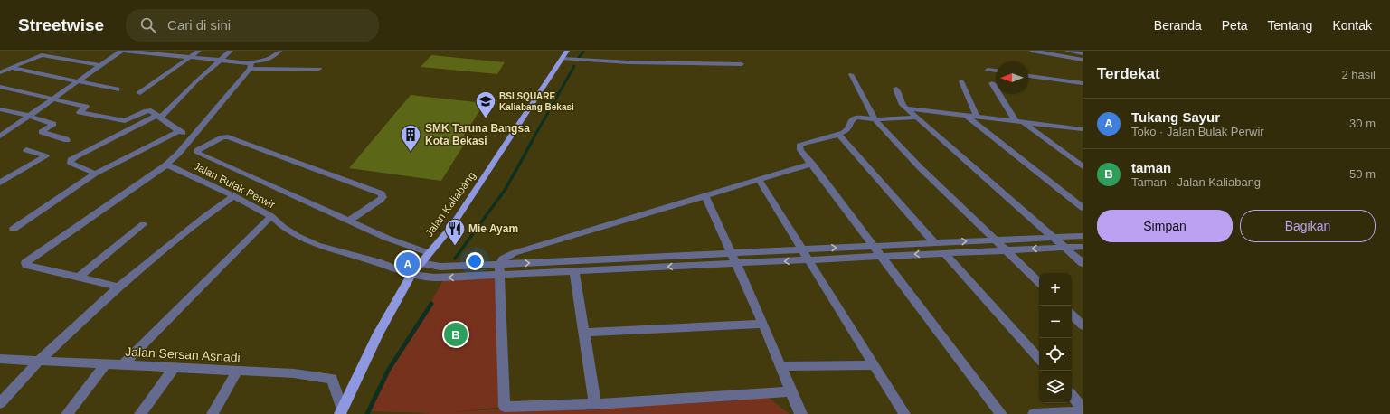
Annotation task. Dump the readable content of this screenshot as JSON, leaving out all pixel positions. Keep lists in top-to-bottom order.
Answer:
{
  "streets": {
    "main road": ["Jalan Kaliabang"],
    "street": ["Jalan Bulak Perwir", "Jalan Sersan Asnadi"]
  },
  "crossings": [
    ["Jalan Bulak Perwir", "Jalan Kaliabang"],
    ["Jalan Kaliabang", "Jalan Sersan Asnadi"]
  ],
  "places": {
    "school or university": ["BSI SQUARE Kaliabang Bekasi"],
    "building": ["SMK Taruna Bangsa Kota Bekasi"],
    "restaurant": ["Mie Ayam"]
  },
  "north": "left",
  "page": {
    "header": "Streetwise",
    "search": "Cari di sini",
    "nav": [
      "Beranda",
      "Peta",
      "Tentang",
      "Kontak"
    ],
    "heading": ["Terdekat", "2 hasil"],
    "list": [
      {
        "mark": "A",
        "name": "Tukang Sayur",
        "note": "Toko · Jalan Bulak Perwir",
        "value": "30 m"
      },
      {
        "mark": "B",
        "name": "taman",
        "note": "Taman · Jalan Kaliabang",
        "value": "50 m"
      }
    ],
    "buttons": ["Simpan", "Bagikan"],
    "pins": ["A", "B"],
    "map_buttons": ["+", "−"]
  }
}
